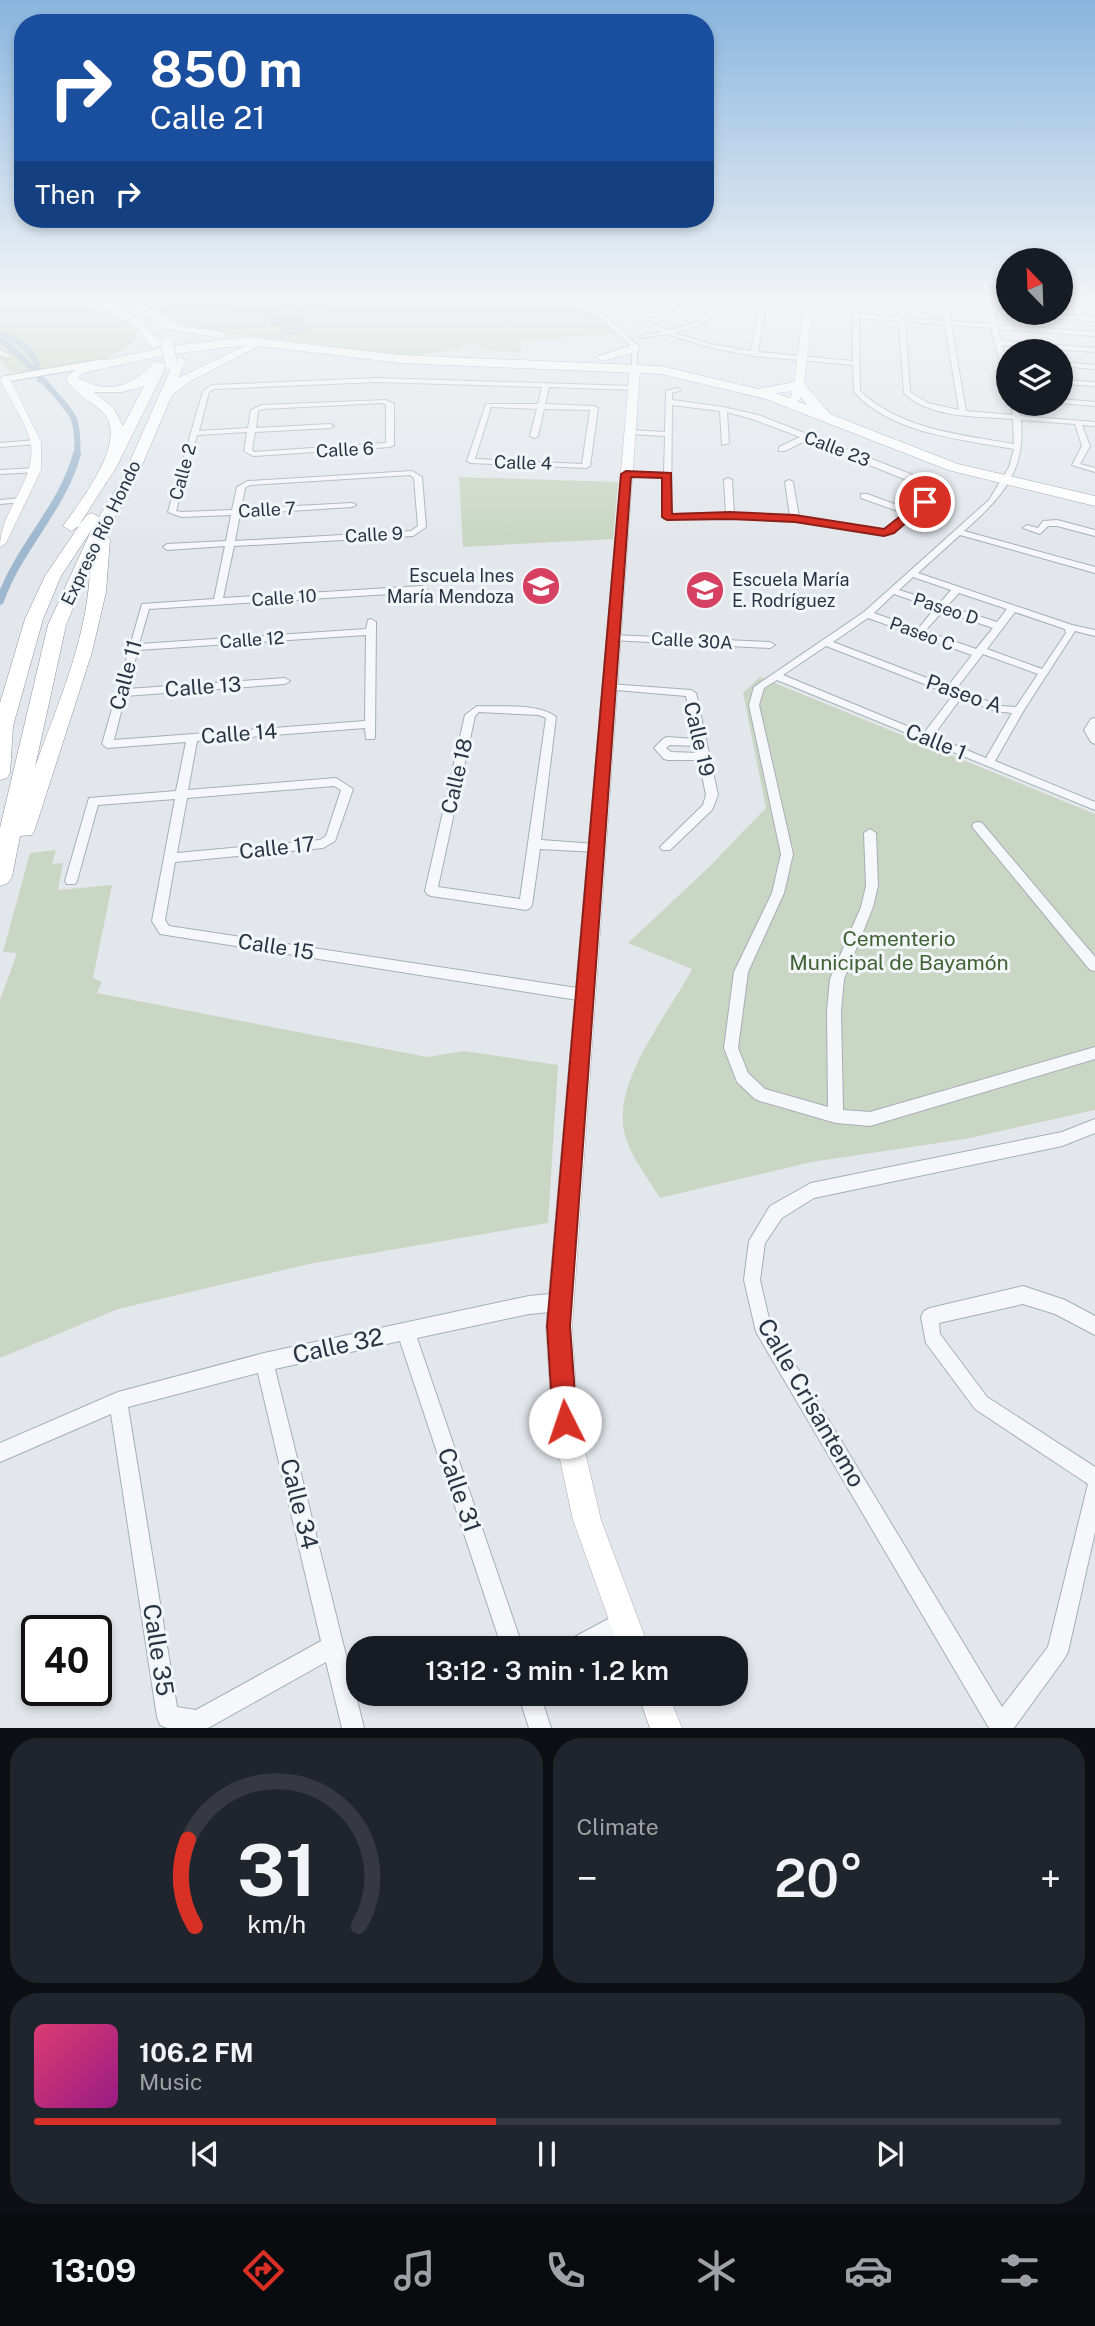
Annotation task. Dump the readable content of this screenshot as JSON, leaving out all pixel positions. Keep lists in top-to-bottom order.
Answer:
{
  "streets": {
    "highway": ["Expreso Río Hondo"],
    "street": [
      "Calle 23",
      "Calle 6",
      "Calle 4",
      "Calle 2",
      "Calle 7",
      "Calle 9",
      "Calle 10",
      "Paseo D",
      "Paseo C",
      "Calle 12",
      "Calle 30A",
      "Calle 11",
      "Calle 13",
      "Paseo A",
      "Calle 14",
      "Calle 19",
      "Calle 1",
      "Calle 18",
      "Calle 17",
      "Calle 15",
      "Calle 32",
      "Calle Crisantemo",
      "Calle 31",
      "Calle 34",
      "Calle 35"
    ]
  },
  "crossings": [
    ["Calle 2", "Calle 7"],
    ["Calle 10", "Calle 11"],
    ["Calle 12", "Calle 11"],
    ["Calle 12", "Calle 14"],
    ["Calle 11", "Calle 13"],
    ["Calle 11", "Calle 14"],
    ["Calle 14", "Calle 15"],
    ["Calle 17", "Calle 15"],
    ["Calle 32", "Calle 31"],
    ["Calle 32", "Calle 34"],
    ["Calle 32", "Calle 35"],
    ["Calle 34", "Calle 35"]
  ],
  "parks": ["Cementerio Municipal de Bayamón"],
  "places": {
    "school or university": ["Escuela Ines María Mendoza", "Escuela María E. Rodríguez"]
  },
  "north": "top left",
  "page": {
    "turn": ["850 m", "Calle 21"],
    "then": "Then",
    "limit": "40",
    "trip": "13:12 · 3 min · 1.2 km",
    "tile": "Climate",
    "heat": ["−", "20°", "+"],
    "song": ["106.2 FM", "Music"],
    "tabs": "13:09",
    "gauge": ["31", "km/h"]
  }
}
